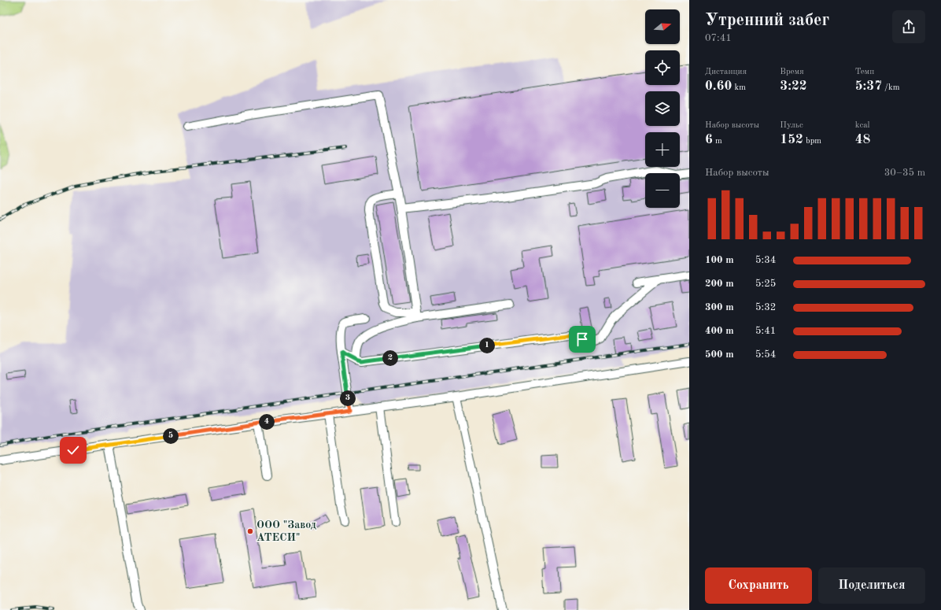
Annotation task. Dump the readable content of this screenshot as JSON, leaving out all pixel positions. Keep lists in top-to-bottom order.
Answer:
{
  "places": ["ООО \"Завод АТЕСИ\""],
  "north": "right",
  "page": {
    "heading": ["Утренний забег", "07:41"],
    "map_buttons": ["+", "−"],
    "stats": [
      ["Дистанция", "0.60 km"],
      ["Время", "3:22"],
      ["Темп", "5:37 /km"],
      ["Набор высоты", "6 m"],
      ["Пульс", "152 bpm"],
      ["kcal", "48"]
    ],
    "chart": ["Набор высоты", "30–35 m"],
    "list": [
      {
        "name": "100 m",
        "note": "5:34"
      },
      {
        "name": "200 m",
        "note": "5:25"
      },
      {
        "name": "300 m",
        "note": "5:32"
      },
      {
        "name": "400 m",
        "note": "5:41"
      },
      {
        "name": "500 m",
        "note": "5:54"
      }
    ],
    "pins": [
      "1",
      "2",
      "3",
      "4",
      "5"
    ],
    "buttons": ["Сохранить", "Поделиться"]
  }
}
